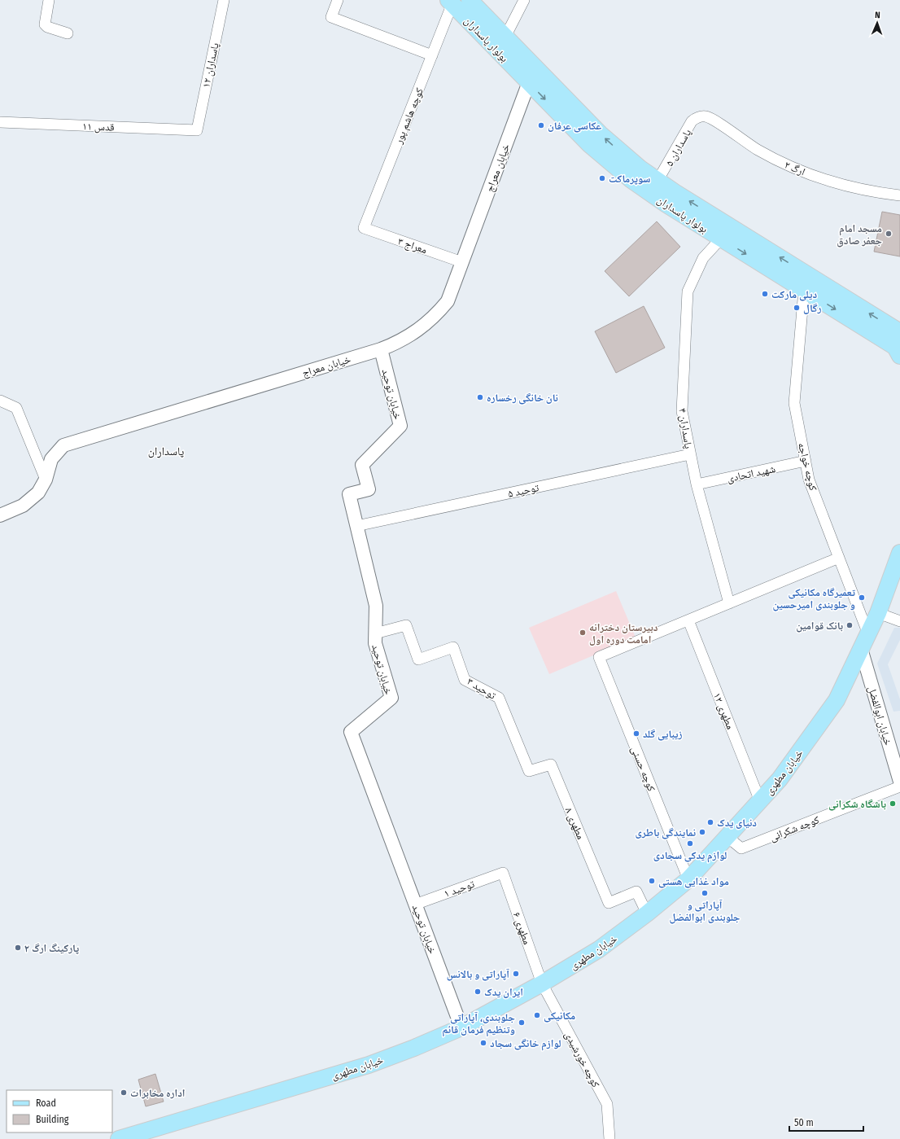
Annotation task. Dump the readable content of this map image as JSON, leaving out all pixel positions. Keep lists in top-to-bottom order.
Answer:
{
  "streets": {
    "main road": ["بولوار پاسداران", "خیابان مطهری"],
    "street": [
      "پاسداران ۱۲",
      "کوچه هاشم پور",
      "قدس ۱۱",
      "پاسداران ۵",
      "خیابان معراج",
      "ارگ ۲",
      "معراج ۳",
      "خیابان توحید",
      "پاسداران ۴",
      "کوچه خواجه",
      "شهید اتحادی",
      "توحید ۵",
      "توحید ۳",
      "مطهری ۱۲",
      "خیابان ابوالفضل",
      "کوچه حسنی",
      "مطهری ۸",
      "کوچه شکرانی",
      "توحید ۱",
      "مطهری ۶",
      "کوچه خورشیدی"
    ]
  },
  "crossings": [
    ["بولوار پاسداران", "کوچه هاشم پور"],
    ["بولوار پاسداران", "پاسداران ۵"],
    ["بولوار پاسداران", "خیابان معراج"],
    ["بولوار پاسداران", "پاسداران ۴"],
    ["بولوار پاسداران", "کوچه خواجه"],
    ["پاسداران ۱۲", "قدس ۱۱"],
    ["کوچه هاشم پور", "معراج ۳"],
    ["پاسداران ۵", "ارگ ۲"],
    ["خیابان معراج", "معراج ۳"],
    ["خیابان معراج", "خیابان توحید"],
    ["خیابان توحید", "توحید ۵"],
    ["خیابان توحید", "توحید ۳"],
    ["خیابان توحید", "خیابان مطهری"],
    ["خیابان توحید", "توحید ۱"],
    ["پاسداران ۴", "شهید اتحادی"],
    ["پاسداران ۴", "توحید ۵"],
    ["کوچه خواجه", "شهید اتحادی"],
    ["کوچه خواجه", "خیابان مطهری"],
    ["توحید ۳", "مطهری ۸"],
    ["مطهری ۱۲", "کوچه حسنی"],
    ["مطهری ۱۲", "خیابان مطهری"],
    ["خیابان ابوالفضل", "خیابان مطهری"],
    ["خیابان ابوالفضل", "کوچه شکرانی"],
    ["کوچه حسنی", "خیابان مطهری"],
    ["خیابان مطهری", "مطهری ۸"],
    ["خیابان مطهری", "کوچه شکرانی"],
    ["خیابان مطهری", "مطهری ۶"],
    ["خیابان مطهری", "کوچه خورشیدی"],
    ["توحید ۱", "مطهری ۶"],
    ["مطهری ۶", "کوچه خورشیدی"]
  ],
  "districts": ["پاسداران"],
  "places": [
    "عکاسی عرفان",
    "سوپرماکت",
    "مسجد امام جعفر صادق",
    "دیلی مارکت",
    "رگال",
    "نان خانگی رخساره",
    "تعمیرگاه مکانیکی و جلوبندی امیرحسین",
    "بانک قوامین",
    "دبیرستان دخترانه امامت دوره اول",
    "زیبایی گلد",
    "باشگاه شکرانی",
    "دنیای یدک",
    "نمایندگی باطری",
    "لوازم یدکی سجادی",
    "مواد غذایی هستی",
    "آپاراتی و جلوبندی ابوالفضل",
    "پارکینگ ارگ ۲",
    "آپاراتی و بالانس",
    "ایران یدک",
    "مکانیکی",
    "جلوبندی، آپاراتی وتنظیم فرمان قائم",
    "لوازم خانگی سجاد",
    "اداره مخابرات"
  ],
  "legend": ["Road", "Building"],
  "scale_bar": "50 m",
  "north": "top"
}
